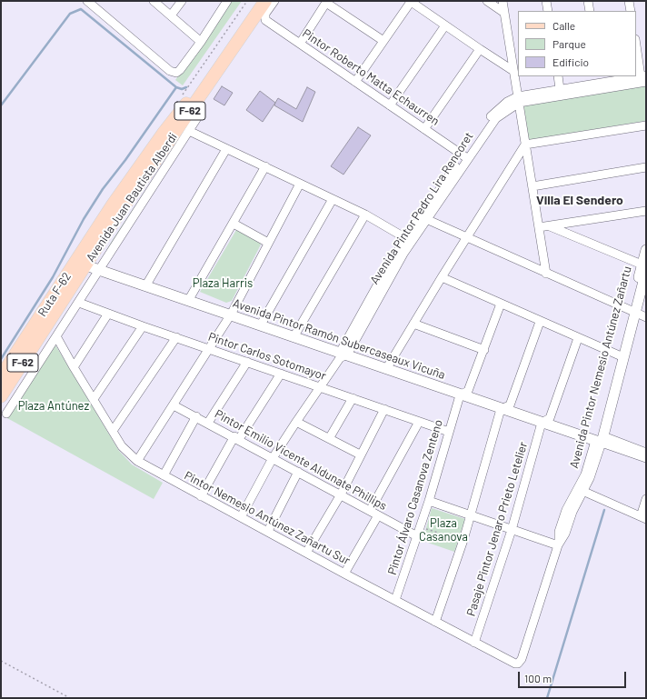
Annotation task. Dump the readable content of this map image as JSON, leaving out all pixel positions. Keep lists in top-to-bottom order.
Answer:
{
  "streets": {
    "main road": ["F-62", "Avenida Juan Bautista Alberdi", "Ruta F-62"],
    "street": [
      "Pintor Roberto Matta Echaurren",
      "Avenida Pintor Pedro Lira Rencoret",
      "Avenida Pintor Ramón Subercaseaux Vicuña",
      "Pintor Carlos Sotomayor",
      "Avenida Pintor Nemesio Antúnez Zañartu",
      "Pintor Emilio Vicente Aldunate Phillips",
      "Pintor Álvaro Casanova Zenteno",
      "Pintor Nemesio Antúnez Zañartu Sur",
      "Pasaje Pintor Jenaro Prieto Letelier"
    ]
  },
  "crossings": [
    ["Pintor Roberto Matta Echaurren", "Avenida Pintor Pedro Lira Rencoret"],
    ["Avenida Juan Bautista Alberdi", "Ruta F-62"],
    ["Avenida Juan Bautista Alberdi", "Avenida Pintor Ramón Subercaseaux Vicuña"],
    ["Avenida Juan Bautista Alberdi", "Pintor Carlos Sotomayor"],
    ["Avenida Juan Bautista Alberdi", "Pintor Nemesio Antúnez Zañartu Sur"],
    ["Avenida Pintor Pedro Lira Rencoret", "Avenida Pintor Ramón Subercaseaux Vicuña"],
    ["Avenida Pintor Pedro Lira Rencoret", "Pintor Carlos Sotomayor"],
    ["Avenida Pintor Pedro Lira Rencoret", "Pintor Emilio Vicente Aldunate Phillips"],
    ["Avenida Pintor Pedro Lira Rencoret", "Pintor Nemesio Antúnez Zañartu Sur"],
    ["Ruta F-62", "Avenida Pintor Ramón Subercaseaux Vicuña"],
    ["Avenida Pintor Ramón Subercaseaux Vicuña", "Avenida Pintor Nemesio Antúnez Zañartu"],
    ["Avenida Pintor Ramón Subercaseaux Vicuña", "Pintor Álvaro Casanova Zenteno"],
    ["Avenida Pintor Ramón Subercaseaux Vicuña", "Pasaje Pintor Jenaro Prieto Letelier"],
    ["Pintor Carlos Sotomayor", "Pintor Álvaro Casanova Zenteno"],
    ["Avenida Pintor Nemesio Antúnez Zañartu", "Pintor Nemesio Antúnez Zañartu Sur"],
    ["Pintor Emilio Vicente Aldunate Phillips", "Pintor Álvaro Casanova Zenteno"],
    ["Pintor Álvaro Casanova Zenteno", "Pintor Nemesio Antúnez Zañartu Sur"],
    ["Pintor Nemesio Antúnez Zañartu Sur", "Pasaje Pintor Jenaro Prieto Letelier"]
  ],
  "districts": ["Villa El Sendero"],
  "parks": ["Plaza Harris", "Plaza Antúnez", "Plaza Casanova"],
  "legend": ["Calle", "Parque", "Edificio"],
  "scale_bar": "100 m"
}
